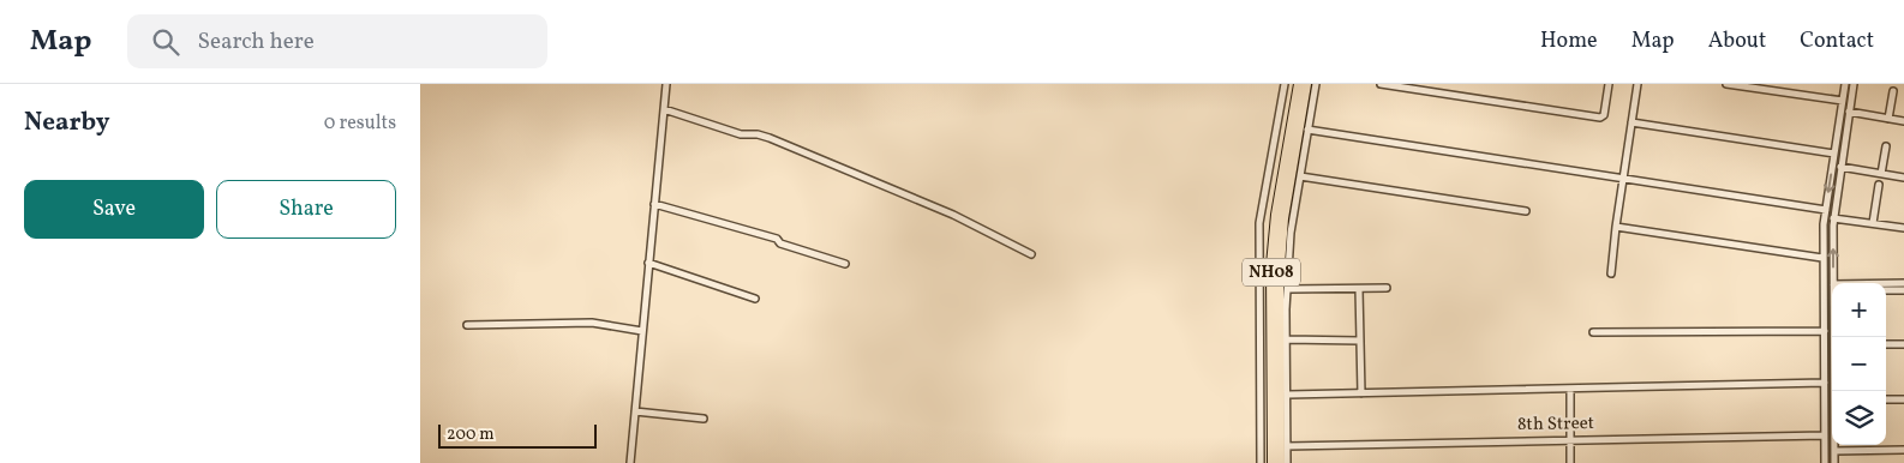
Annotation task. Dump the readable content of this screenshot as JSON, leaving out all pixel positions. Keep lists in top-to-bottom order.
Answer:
{
  "streets": {
    "highway": ["NH08"],
    "street": ["8th Street"]
  },
  "scale_bar": "200 m",
  "page": {
    "header": "Map",
    "search": "Search here",
    "nav": [
      "Home",
      "Map",
      "About",
      "Contact"
    ],
    "heading": ["Nearby", "0 results"],
    "buttons": ["Save", "Share"],
    "map_buttons": ["+", "−"],
    "scale": "200 m"
  }
}
